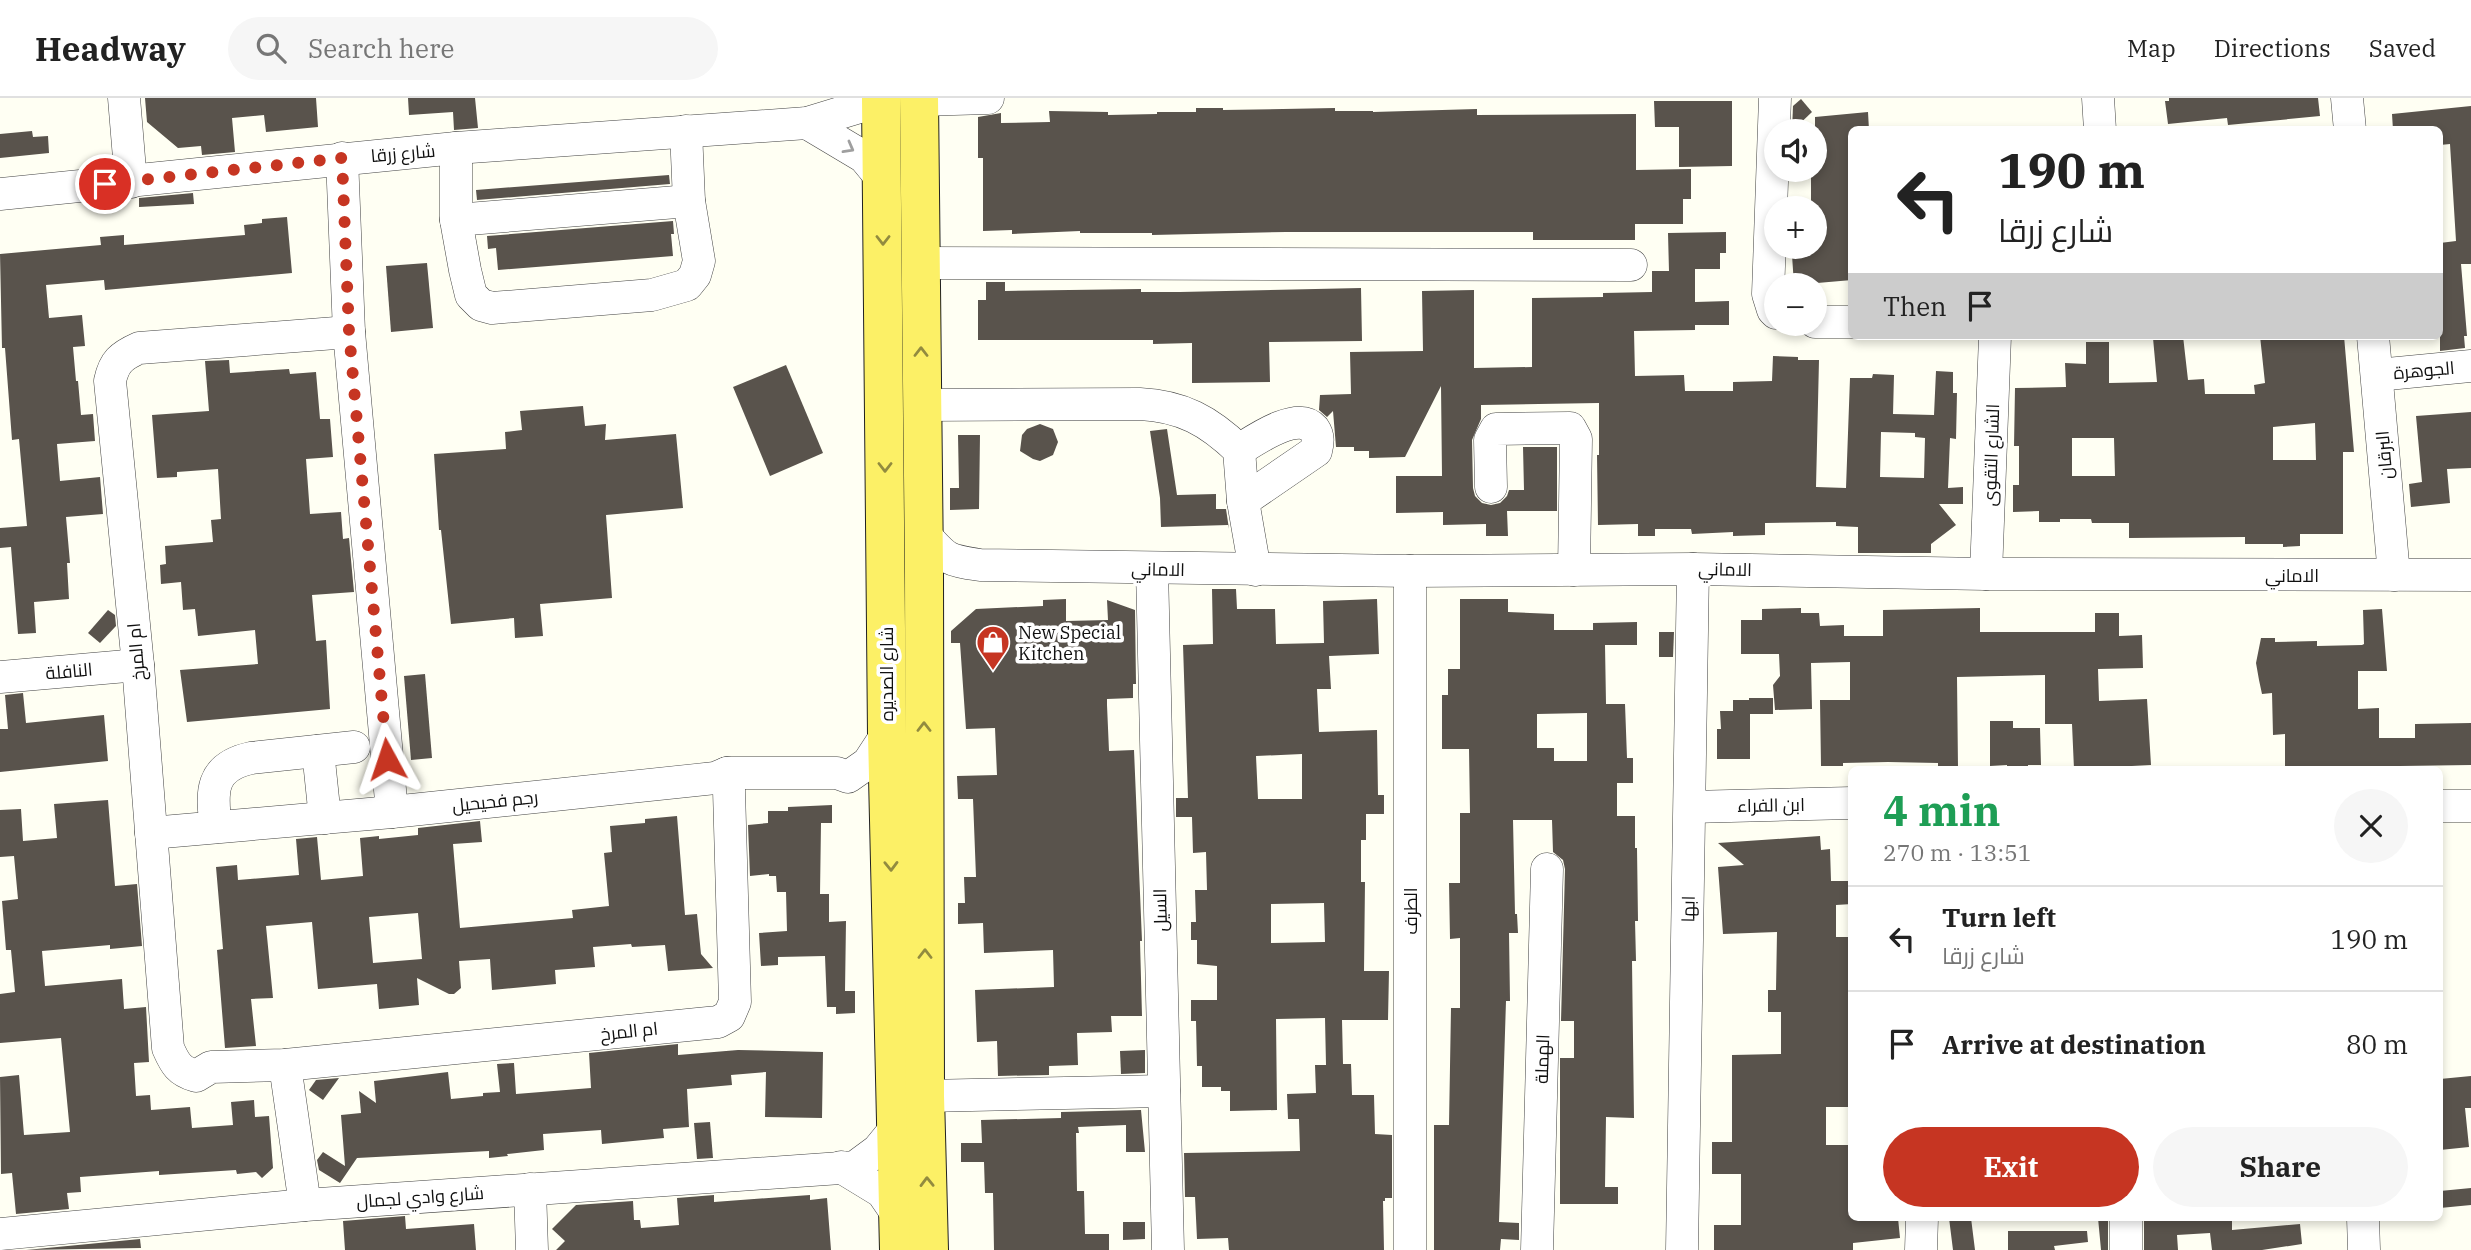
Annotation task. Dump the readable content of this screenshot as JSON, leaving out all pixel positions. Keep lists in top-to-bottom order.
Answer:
{
  "streets": {
    "main road": ["شارع الصديره"],
    "street": [
      "شارع زرقا",
      "الجوهرة",
      "الشارع التقوى",
      "البرقان",
      "الاماني",
      "ام المرخ",
      "النافلة",
      "رجم فحيحيل",
      "ابن الفراء",
      "ابها",
      "السيل",
      "الطرف",
      "الهملة",
      "شارع وادي لجمال"
    ]
  },
  "crossings": [
    ["الجوهرة", "البرقان"],
    ["الشارع التقوى", "الاماني"],
    ["البرقان", "الاماني"],
    ["الاماني", "ابها"],
    ["الاماني", "السيل"],
    ["الاماني", "الطرف"],
    ["ام المرخ", "النافلة"],
    ["ام المرخ", "رجم فحيحيل"],
    ["شارع الصديره", "رجم فحيحيل"],
    ["شارع الصديره", "شارع وادي لجمال"],
    ["ابن الفراء", "ابها"]
  ],
  "places": {
    "shop": ["New Special Kitchen"]
  },
  "page": {
    "header": "Headway",
    "search": "Search here",
    "nav": ["Map", "Directions", "Saved"],
    "map_buttons": ["+", "−"],
    "turn": ["190 m", "شارع زرقا"],
    "then": "Then",
    "heading": ["4 min", "270 m · 13:51"],
    "list": [
      {
        "name": "Turn left",
        "note": "شارع زرقا",
        "value": "190 m"
      },
      {
        "name": "Arrive at destination",
        "value": "80 m"
      }
    ],
    "buttons": ["Exit", "Share"]
  }
}
